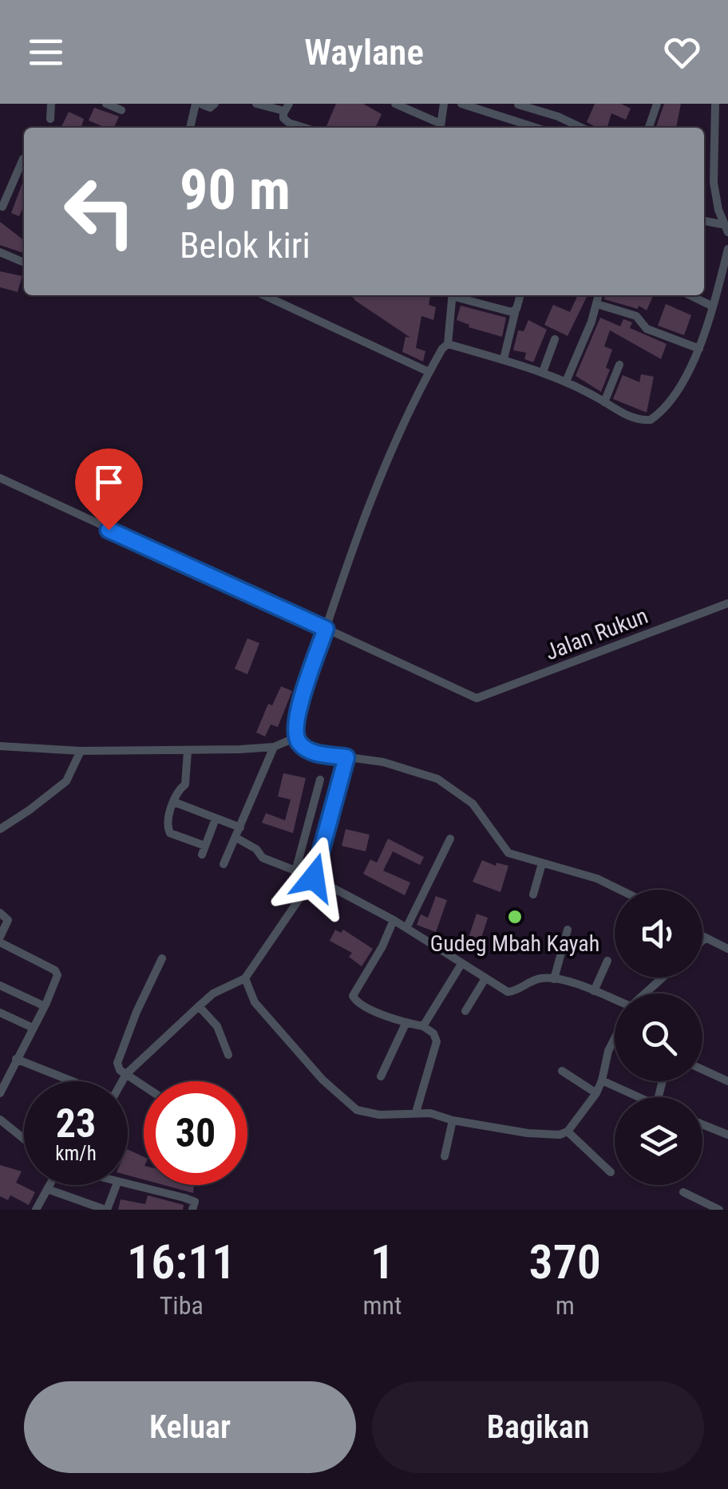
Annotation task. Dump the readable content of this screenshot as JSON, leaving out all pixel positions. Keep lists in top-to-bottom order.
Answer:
{
  "streets": {
    "street": ["Jalan Rukun"]
  },
  "places": ["Gudeg Mbah Kayah"],
  "page": {
    "header": "Waylane",
    "turn": ["90 m", "Belok kiri"],
    "speed": "23 km/h",
    "limit": "30",
    "eta": [
      "16:11",
      "Tiba",
      "1",
      "mnt",
      "370",
      "m"
    ],
    "buttons": ["Keluar", "Bagikan"]
  }
}
